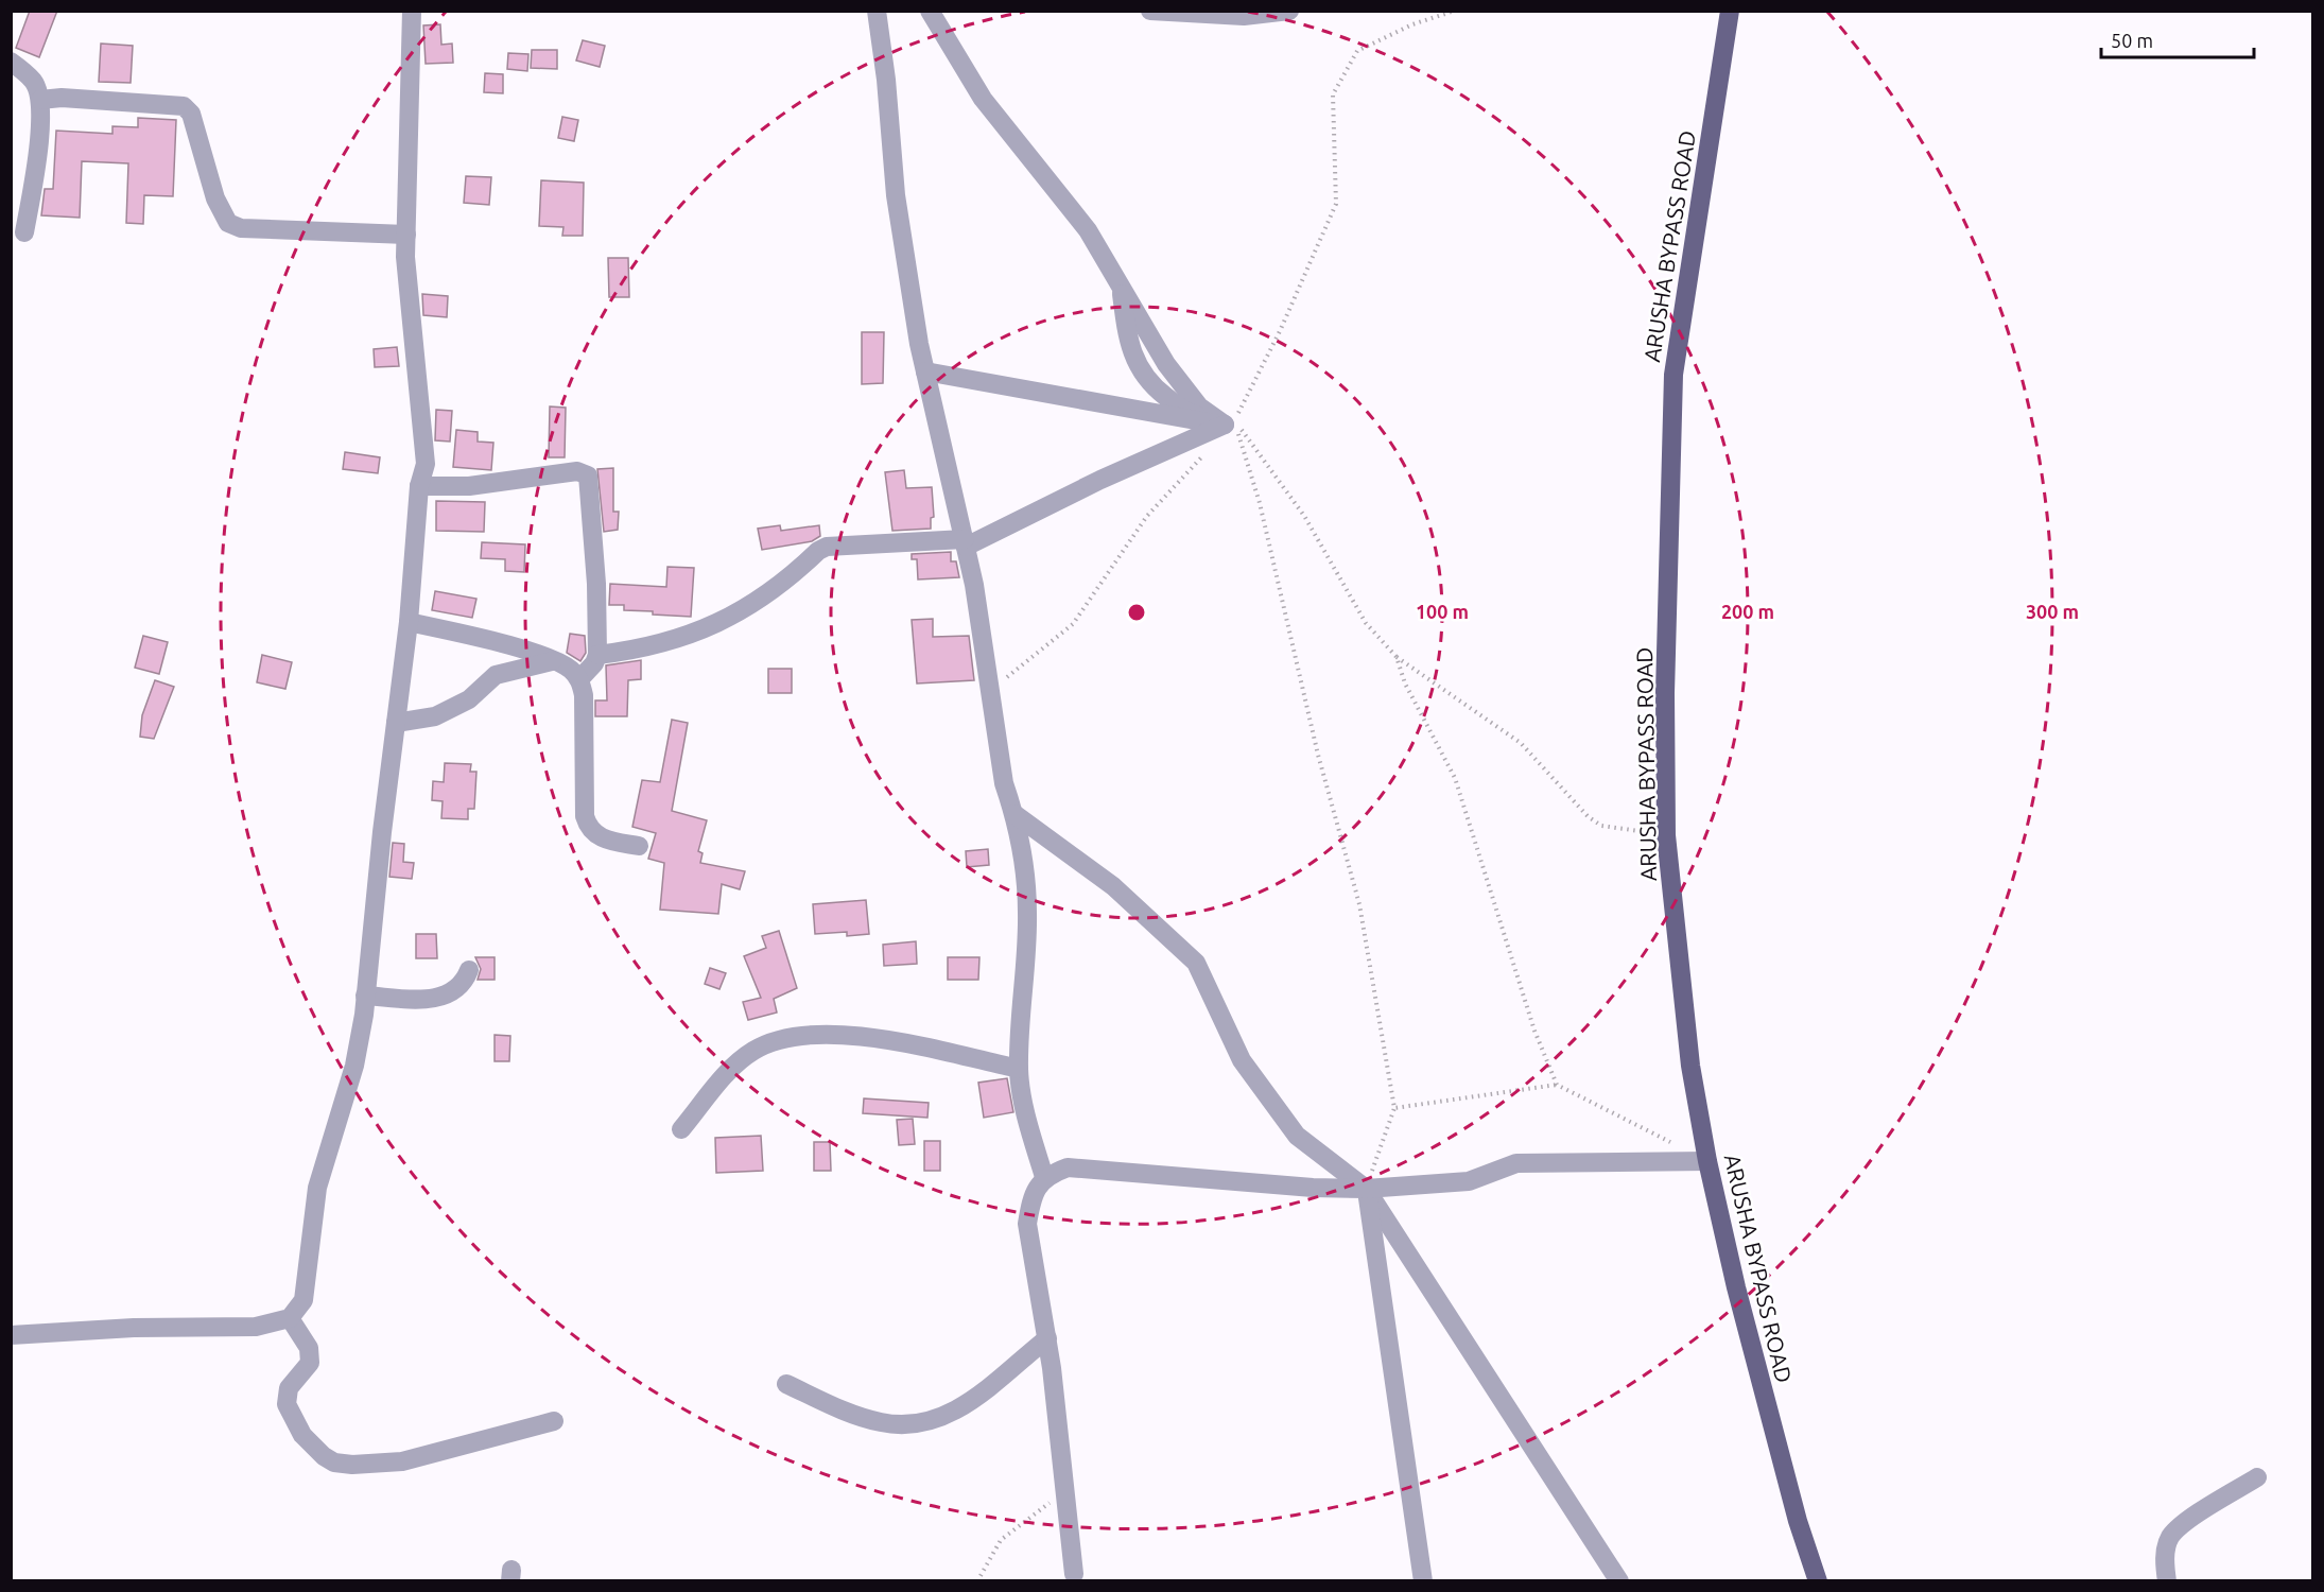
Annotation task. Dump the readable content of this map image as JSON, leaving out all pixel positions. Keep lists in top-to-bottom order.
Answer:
{
  "streets": {
    "main road": ["ARUSHA BYPASS ROAD"]
  },
  "scale_bar": "50 m",
  "rings": ["100 m", "200 m", "300 m"]
}
